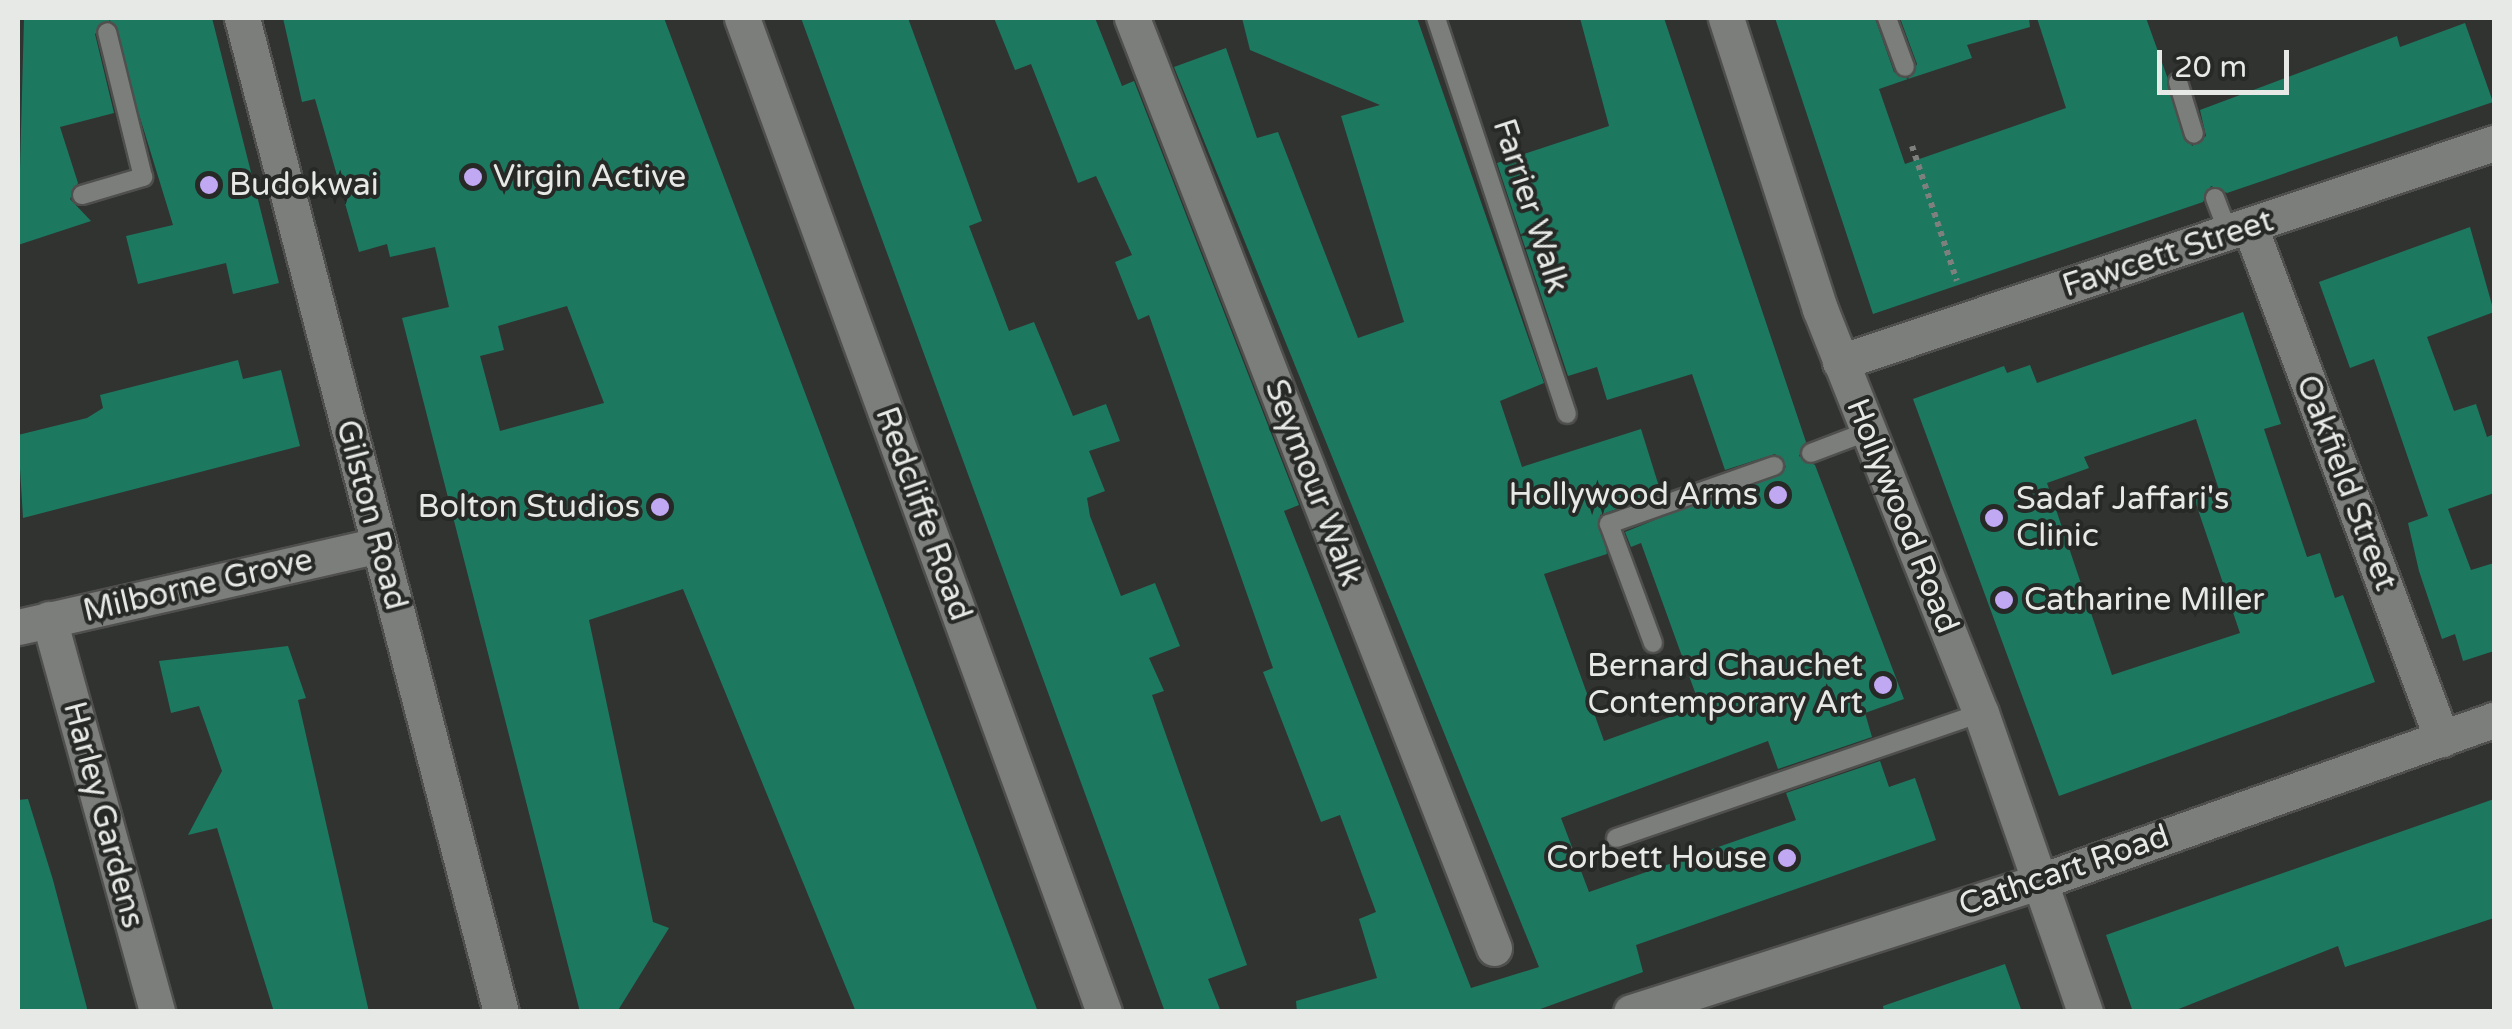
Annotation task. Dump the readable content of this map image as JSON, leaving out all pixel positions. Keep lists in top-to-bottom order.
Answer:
{
  "streets": {
    "street": [
      "Fawcett Street",
      "Seymour Walk",
      "Oakfield Street",
      "Redcliffe Road",
      "Gilston Road",
      "Hollywood Road",
      "Milborne Grove",
      "Harley Gardens",
      "Cathcart Road"
    ],
    "lane": ["Farrier Walk"]
  },
  "crossings": [
    ["Fawcett Street", "Oakfield Street"],
    ["Fawcett Street", "Hollywood Road"],
    ["Oakfield Street", "Cathcart Road"],
    ["Gilston Road", "Milborne Grove"],
    ["Hollywood Road", "Cathcart Road"],
    ["Milborne Grove", "Harley Gardens"]
  ],
  "places": [
    "Virgin Active",
    "Budokwai",
    "Hollywood Arms",
    "Bolton Studios",
    "Sadaf Jaffari's Clinic",
    "Catharine Miller",
    "Bernard Chauchet Contemporary Art",
    "Corbett House"
  ],
  "scale_bar": "20 m"
}
